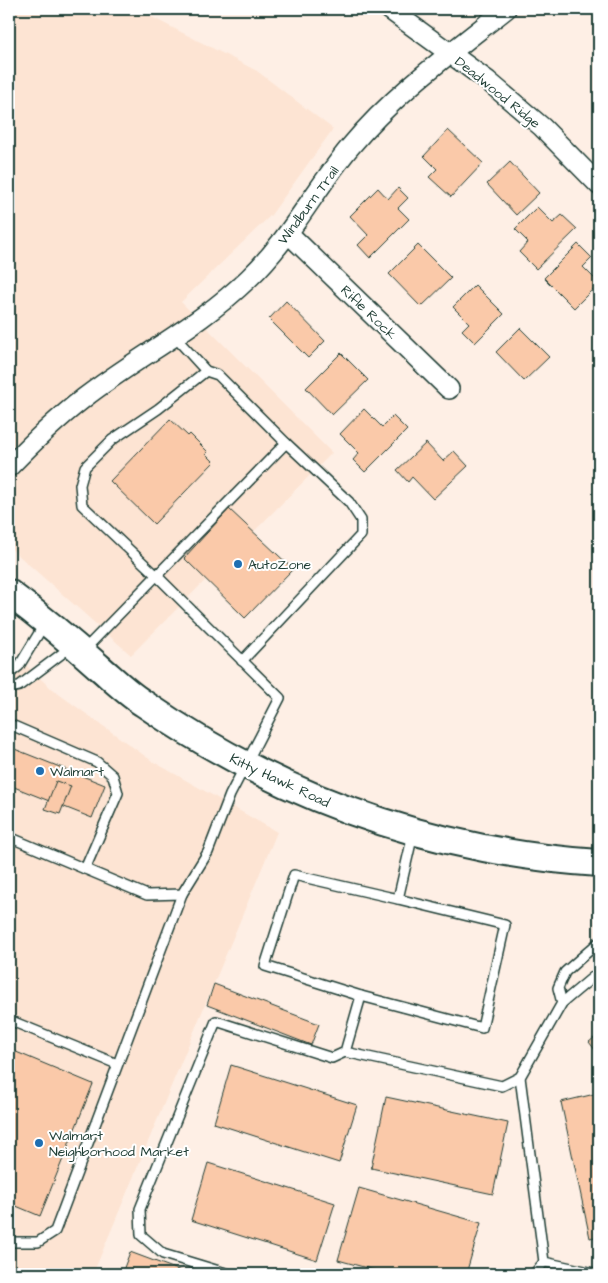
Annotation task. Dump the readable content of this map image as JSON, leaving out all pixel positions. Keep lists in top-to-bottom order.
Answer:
{
  "streets": {
    "main road": ["Kitty Hawk Road"],
    "street": ["Deadwood Ridge", "Windburn Trail", "Rifle Rock"]
  },
  "crossings": [
    ["Deadwood Ridge", "Windburn Trail"],
    ["Windburn Trail", "Rifle Rock"]
  ],
  "places": ["AutoZone", "Walmart", "Walmart Neighborhood Market"]
}
